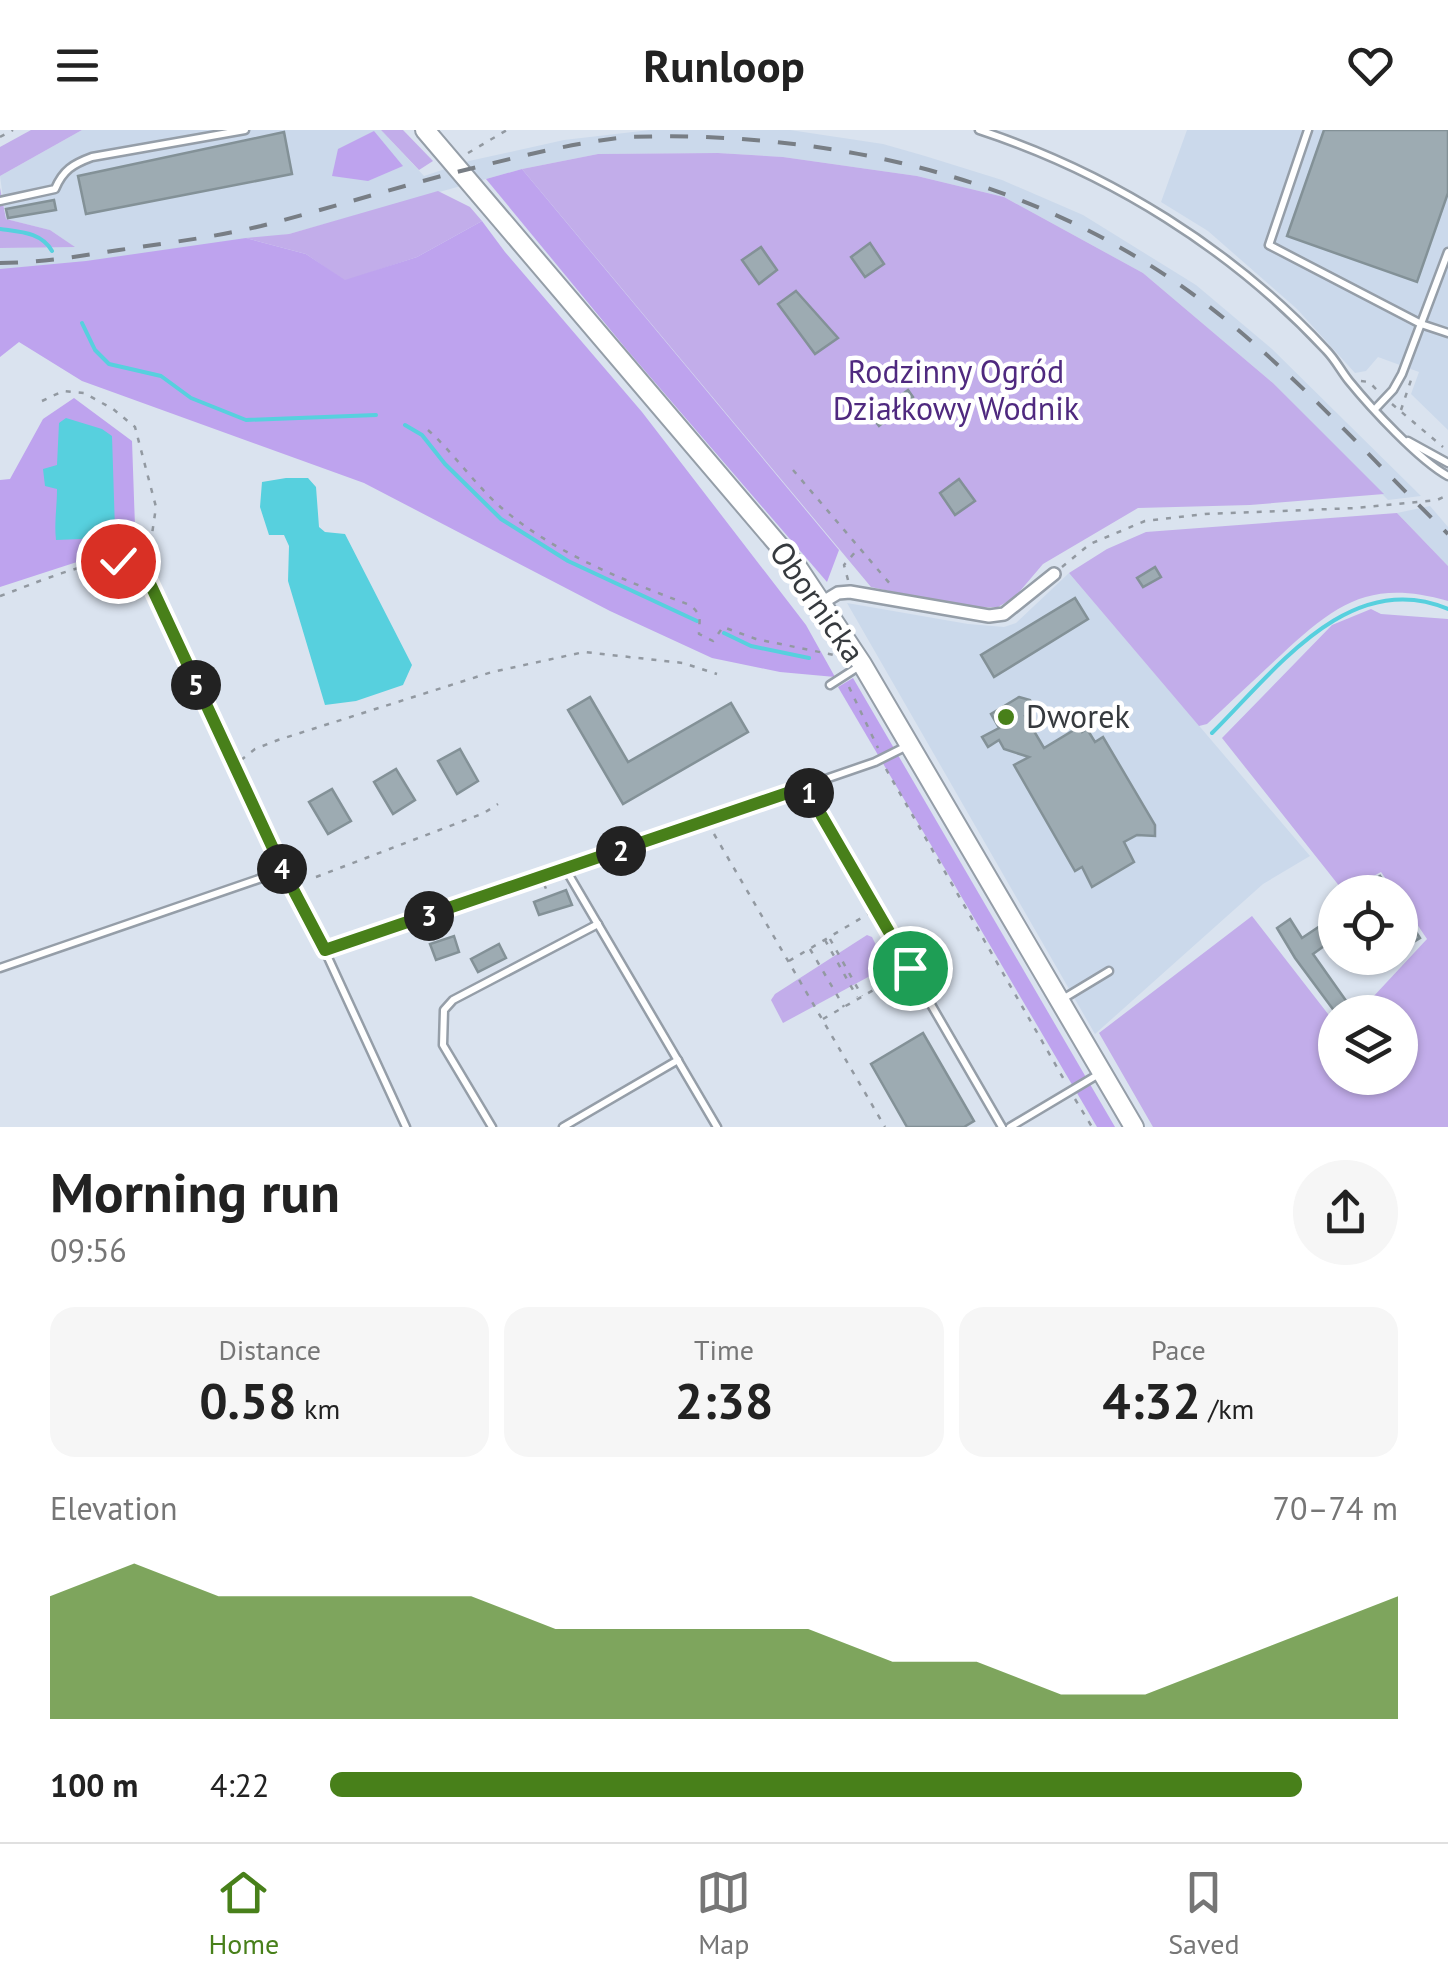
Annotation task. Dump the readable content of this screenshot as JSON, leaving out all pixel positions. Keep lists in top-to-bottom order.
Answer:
{
  "streets": {
    "main road": ["Obornicka"]
  },
  "parks": ["Rodzinny Ogród Działkowy Wodnik"],
  "places": ["Dworek"],
  "page": {
    "header": "Runloop",
    "pins": [
      "5",
      "1",
      "2",
      "4",
      "3"
    ],
    "heading": ["Morning run", "09:56"],
    "stats": [
      ["Distance", "0.58 km"],
      ["Time", "2:38"],
      ["Pace", "4:32 /km"]
    ],
    "chart": ["Elevation", "70–74 m"],
    "list": [
      {
        "name": "100 m",
        "note": "4:22"
      }
    ],
    "tabs": ["Home", "Map", "Saved"]
  }
}
